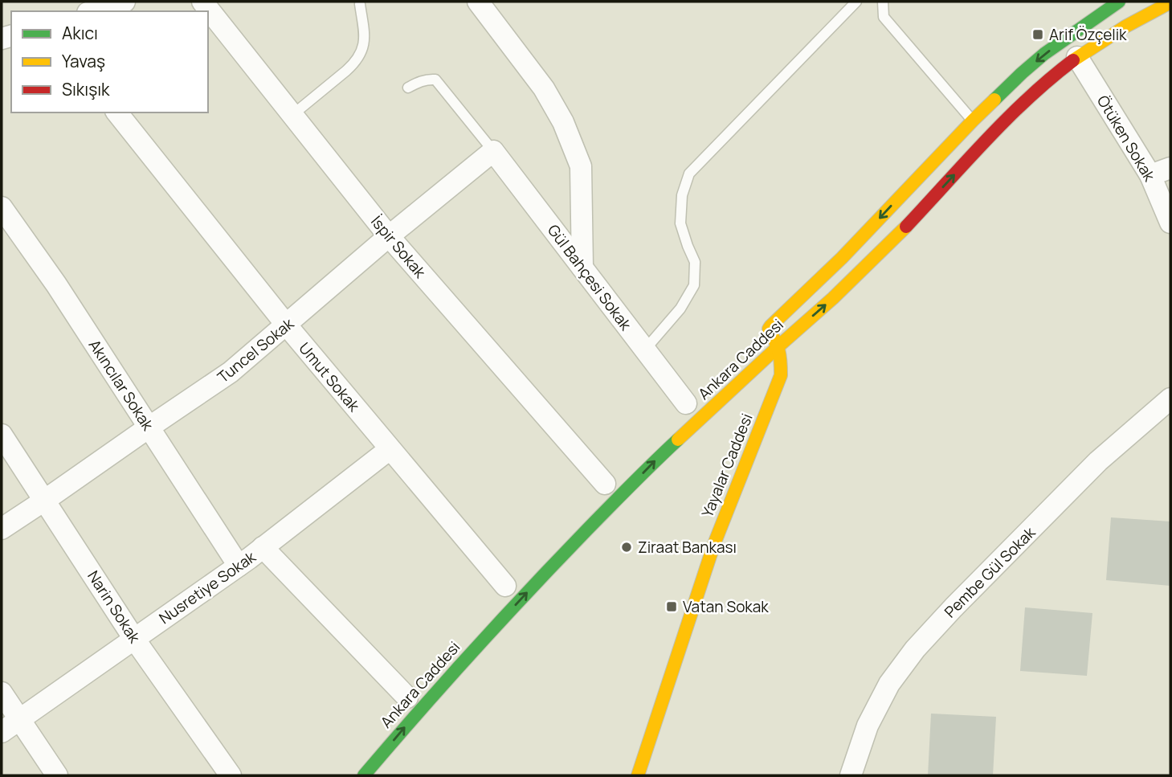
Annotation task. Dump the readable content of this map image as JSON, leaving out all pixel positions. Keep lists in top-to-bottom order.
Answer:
{
  "streets": {
    "main road": ["Ankara Caddesi", "Yayalar Caddesi"],
    "street": [
      "Ötüken Sokak",
      "İspir Sokak",
      "Gül Bahçesi Sokak",
      "Tuncel Sokak",
      "Umut Sokak",
      "Akıncılar Sokak",
      "Pembe Gül Sokak",
      "Nusretiye Sokak",
      "Narin Sokak"
    ]
  },
  "crossings": [
    ["Ötüken Sokak", "Ankara Caddesi"],
    ["İspir Sokak", "Tuncel Sokak"],
    ["Gül Bahçesi Sokak", "Tuncel Sokak"],
    ["Tuncel Sokak", "Umut Sokak"],
    ["Tuncel Sokak", "Akıncılar Sokak"],
    ["Tuncel Sokak", "Narin Sokak"],
    ["Ankara Caddesi", "Yayalar Caddesi"],
    ["Umut Sokak", "Nusretiye Sokak"],
    ["Akıncılar Sokak", "Nusretiye Sokak"],
    ["Nusretiye Sokak", "Narin Sokak"]
  ],
  "places": {
    "transit": ["Arif Özçelik", "Vatan Sokak"],
    "other": ["Ziraat Bankası"]
  },
  "legend": ["Akıcı", "Yavaş", "Sıkışık"]
}
